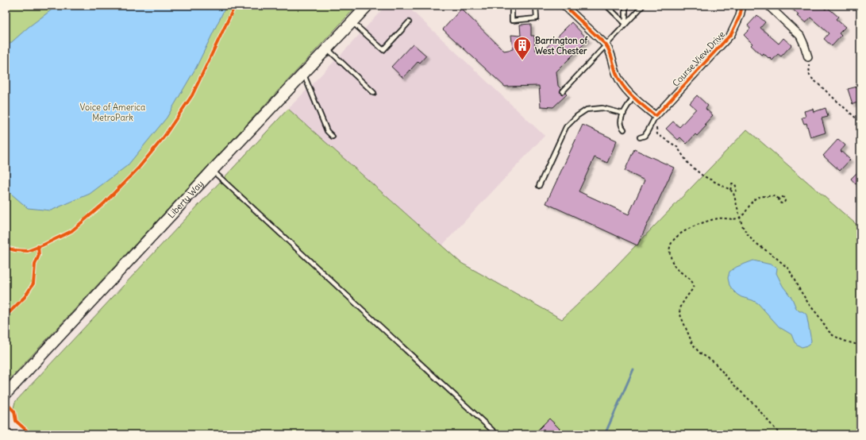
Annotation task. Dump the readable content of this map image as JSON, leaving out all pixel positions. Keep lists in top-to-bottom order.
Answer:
{
  "streets": {
    "main road": ["Liberty Way"],
    "street": ["Course View Drive"]
  },
  "parks": ["Voice of America MetroPark"],
  "places": {
    "building": ["Barrington of West Chester"]
  }
}
